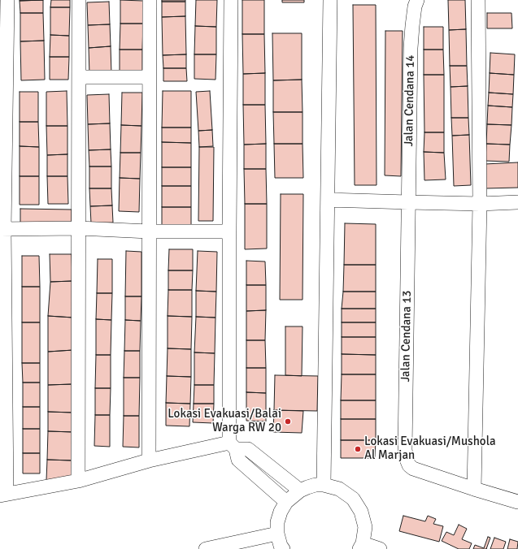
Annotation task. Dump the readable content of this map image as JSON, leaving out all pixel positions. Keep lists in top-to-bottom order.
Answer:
{
  "streets": {
    "street": ["Jalan Cendana 14", "Jalan Cendana 13"]
  },
  "crossings": [
    ["Jalan Cendana 14", "Jalan Cendana 13"]
  ],
  "places": ["Lokasi Evakuasi/Balai Warga RW 20", "Lokasi Evakuasi/Mushola Al Marjan"]
}
